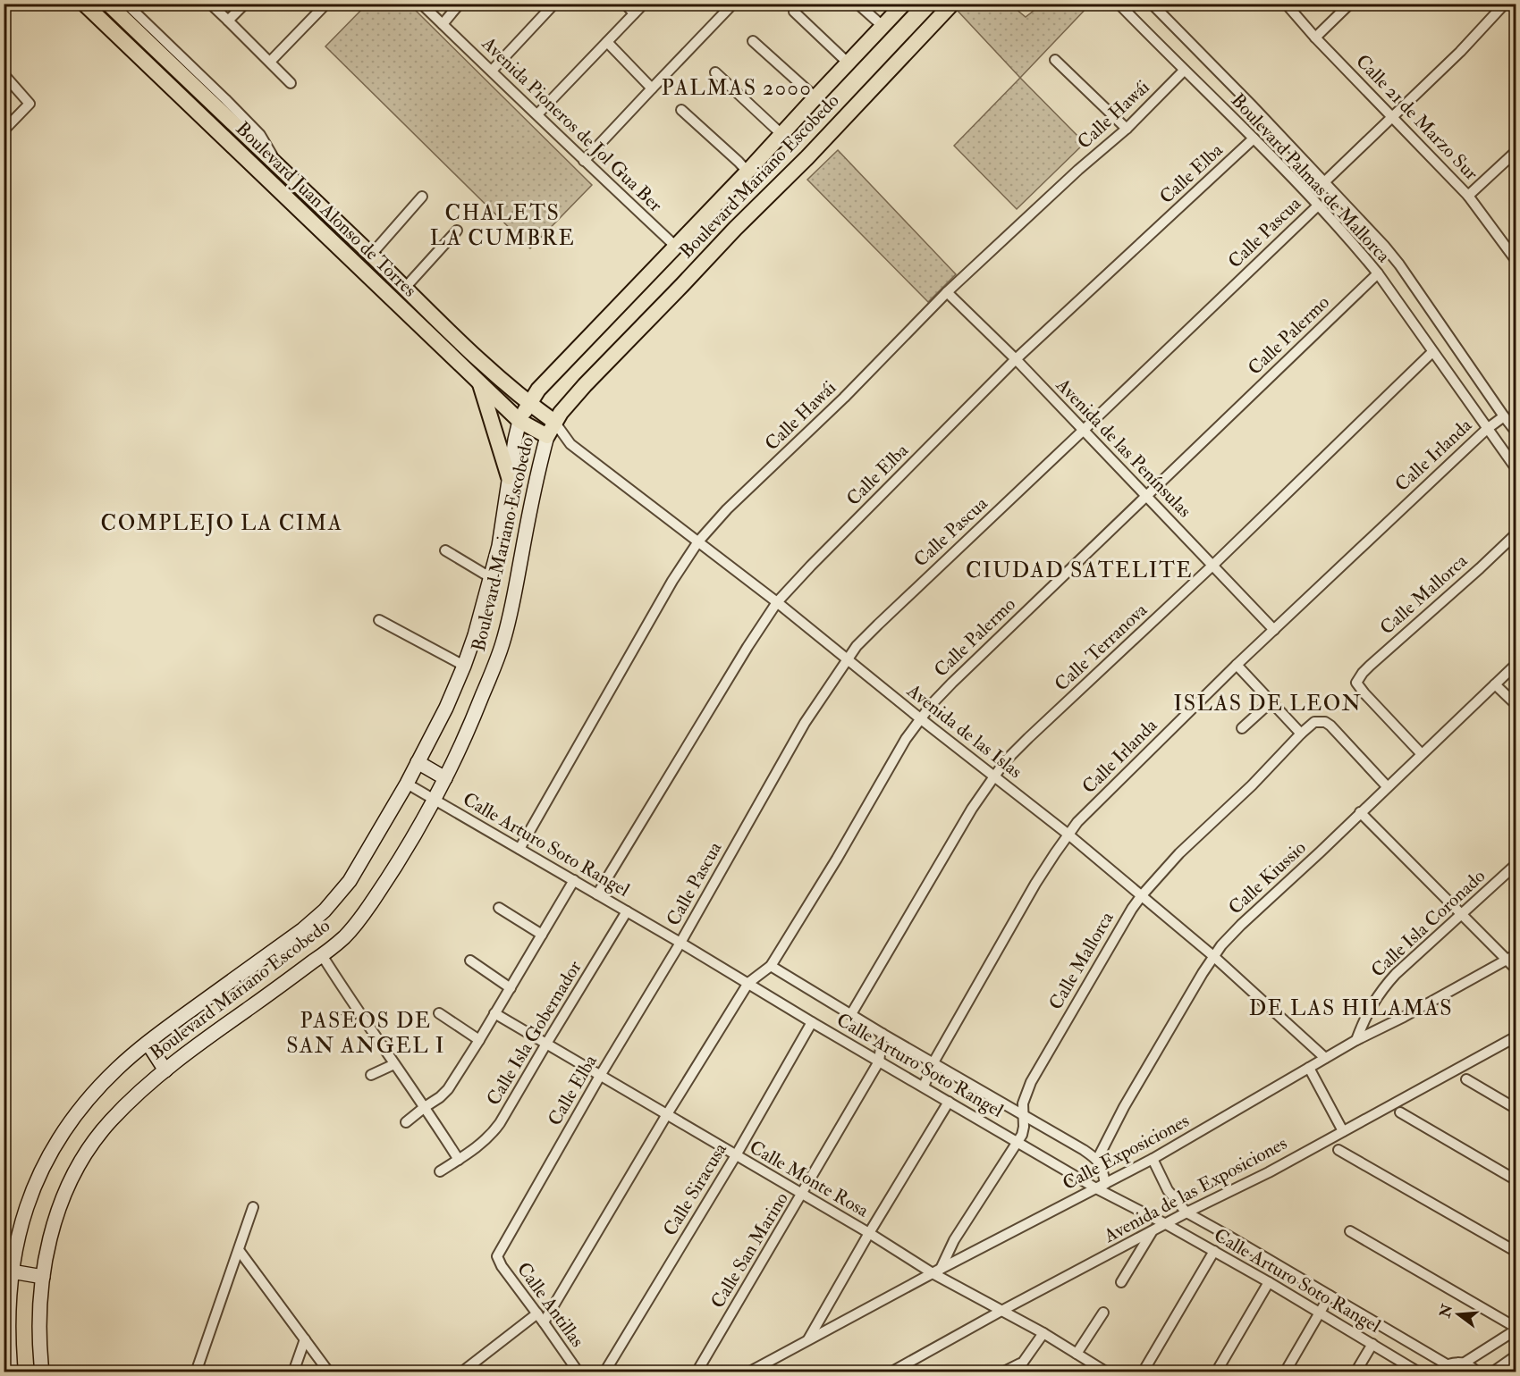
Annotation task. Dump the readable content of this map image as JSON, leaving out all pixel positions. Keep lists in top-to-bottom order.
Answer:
{
  "streets": {
    "main road": ["Boulevard Mariano Escobedo", "Boulevard Juan Alonso de Torres"],
    "street": [
      "Calle Hawái",
      "Calle 21 de Marzo Sur",
      "Avenida Pioneros de Jol Gua Ber",
      "Calle Elba",
      "Boulevard Palmas de Mallorca",
      "Calle Pascua",
      "Calle Palermo",
      "Avenida de las Penínsulas",
      "Calle Irlanda",
      "Calle Mallorca",
      "Calle Terranova",
      "Avenida de las Islas",
      "Calle Arturo Soto Rangel",
      "Calle Kiussio",
      "Calle Isla Coronado",
      "Calle Isla Gobernador",
      "Calle Exposiciones",
      "Calle Monte Rosa",
      "Calle Siracusa",
      "Avenida de las Exposiciones",
      "Calle San Marino",
      "Calle Antillas"
    ]
  },
  "crossings": [
    ["Calle Hawái", "Boulevard Palmas de Mallorca"],
    ["Calle Hawái", "Avenida de las Penínsulas"],
    ["Calle Hawái", "Avenida de las Islas"],
    ["Calle Hawái", "Calle Arturo Soto Rangel"],
    ["Avenida Pioneros de Jol Gua Ber", "Boulevard Mariano Escobedo"],
    ["Calle Elba", "Boulevard Palmas de Mallorca"],
    ["Calle Elba", "Calle Pascua"],
    ["Calle Elba", "Avenida de las Penínsulas"],
    ["Calle Elba", "Avenida de las Islas"],
    ["Calle Elba", "Calle Arturo Soto Rangel"],
    ["Calle Elba", "Calle Monte Rosa"],
    ["Calle Elba", "Calle Antillas"],
    ["Boulevard Mariano Escobedo", "Boulevard Juan Alonso de Torres"],
    ["Boulevard Mariano Escobedo", "Avenida de las Islas"],
    ["Boulevard Mariano Escobedo", "Calle Arturo Soto Rangel"],
    ["Boulevard Palmas de Mallorca", "Calle Pascua"],
    ["Boulevard Palmas de Mallorca", "Calle Palermo"],
    ["Boulevard Palmas de Mallorca", "Calle Irlanda"],
    ["Boulevard Palmas de Mallorca", "Calle Terranova"],
    ["Boulevard Juan Alonso de Torres", "Avenida de las Islas"],
    ["Calle Pascua", "Avenida de las Penínsulas"],
    ["Calle Pascua", "Avenida de las Islas"],
    ["Calle Pascua", "Calle Arturo Soto Rangel"],
    ["Calle Palermo", "Avenida de las Penínsulas"],
    ["Calle Palermo", "Avenida de las Islas"],
    ["Calle Palermo", "Calle Arturo Soto Rangel"],
    ["Avenida de las Penínsulas", "Calle Irlanda"],
    ["Avenida de las Penínsulas", "Calle Terranova"],
    ["Calle Irlanda", "Avenida de las Islas"],
    ["Calle Irlanda", "Calle Arturo Soto Rangel"],
    ["Calle Mallorca", "Avenida de las Islas"],
    ["Calle Mallorca", "Calle Arturo Soto Rangel"],
    ["Calle Mallorca", "Calle Kiussio"],
    ["Calle Mallorca", "Calle Exposiciones"],
    ["Calle Mallorca", "Calle Monte Rosa"],
    ["Calle Terranova", "Avenida de las Islas"],
    ["Avenida de las Islas", "Calle Kiussio"],
    ["Avenida de las Islas", "Calle Exposiciones"],
    ["Calle Arturo Soto Rangel", "Calle Isla Gobernador"],
    ["Calle Arturo Soto Rangel", "Calle Exposiciones"],
    ["Calle Arturo Soto Rangel", "Calle Siracusa"],
    ["Calle Arturo Soto Rangel", "Avenida de las Exposiciones"],
    ["Calle Arturo Soto Rangel", "Calle San Marino"],
    ["Calle Isla Coronado", "Calle Exposiciones"],
    ["Calle Isla Gobernador", "Calle Monte Rosa"],
    ["Calle Exposiciones", "Calle Monte Rosa"],
    ["Calle Monte Rosa", "Calle Siracusa"],
    ["Calle Monte Rosa", "Avenida de las Exposiciones"],
    ["Calle Monte Rosa", "Calle San Marino"]
  ],
  "districts": [
    "PALMAS 2000",
    "CHALETS LA CUMBRE",
    "COMPLEJO LA CIMA",
    "CIUDAD SATELITE",
    "ISLAS DE LEON",
    "DE LAS HILAMAS",
    "PASEOS DE SAN ANGEL I"
  ],
  "north": "left"
}
